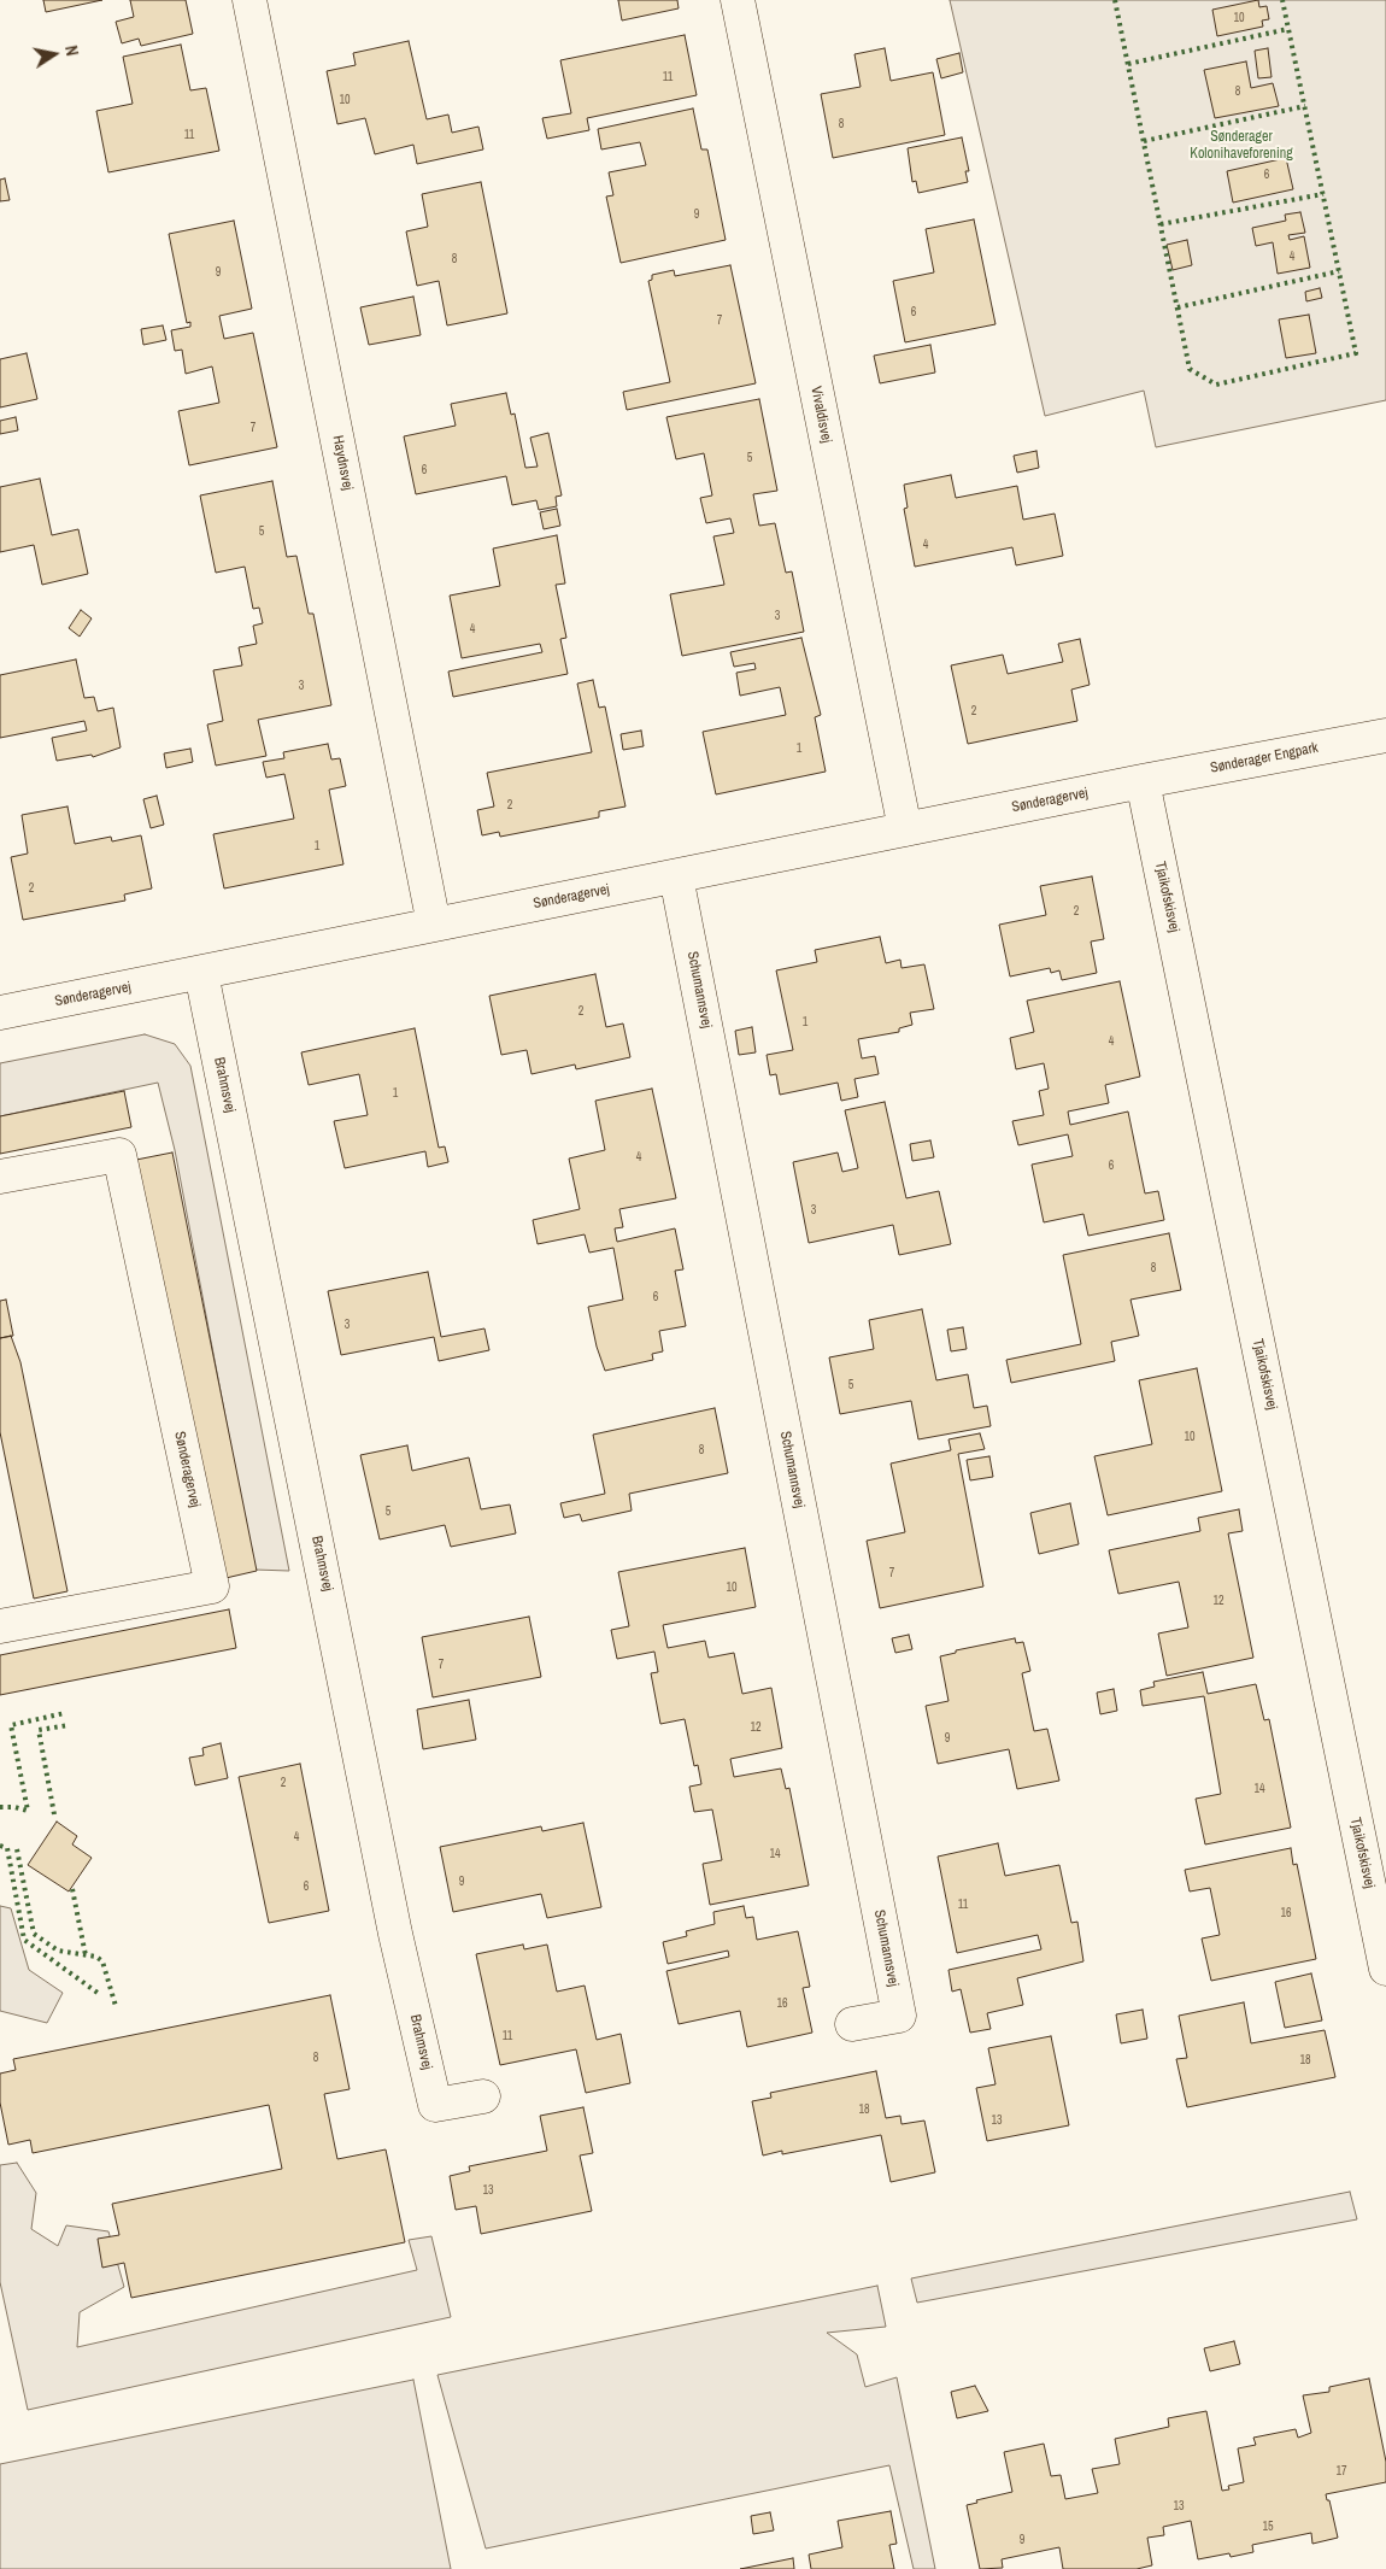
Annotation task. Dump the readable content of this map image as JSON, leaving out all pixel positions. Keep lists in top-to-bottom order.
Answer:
{
  "streets": {
    "street": [
      "Vivaldisvej",
      "Haydnsvej",
      "Sønderager Engpark",
      "Sønderagervej",
      "Tjaikofskisvej",
      "Schumannsvej",
      "Brahmsvej"
    ]
  },
  "crossings": [
    ["Vivaldisvej", "Sønderagervej"],
    ["Haydnsvej", "Sønderagervej"],
    ["Sønderager Engpark", "Sønderagervej"],
    ["Sønderager Engpark", "Tjaikofskisvej"],
    ["Sønderagervej", "Tjaikofskisvej"],
    ["Sønderagervej", "Schumannsvej"],
    ["Sønderagervej", "Brahmsvej"]
  ],
  "parks": ["Sønderager Kolonihaveforening"],
  "house_numbers": [
    "10",
    "11",
    "8",
    "10",
    "8",
    "11",
    "6",
    "9",
    "4",
    "8",
    "9",
    "6",
    "7",
    "7",
    "5",
    "6",
    "5",
    "4",
    "3",
    "4",
    "3",
    "2",
    "1",
    "2",
    "1",
    "2",
    "2",
    "2",
    "1",
    "4",
    "1",
    "4",
    "6",
    "3",
    "8",
    "6",
    "3",
    "5",
    "10",
    "8",
    "5",
    "7",
    "10",
    "12",
    "7",
    "12",
    "9",
    "2",
    "14",
    "4",
    "14",
    "9",
    "6",
    "11",
    "16",
    "16",
    "11",
    "8",
    "18",
    "18",
    "13",
    "13",
    "17",
    "13",
    "15",
    "9"
  ],
  "north": "right"
}
